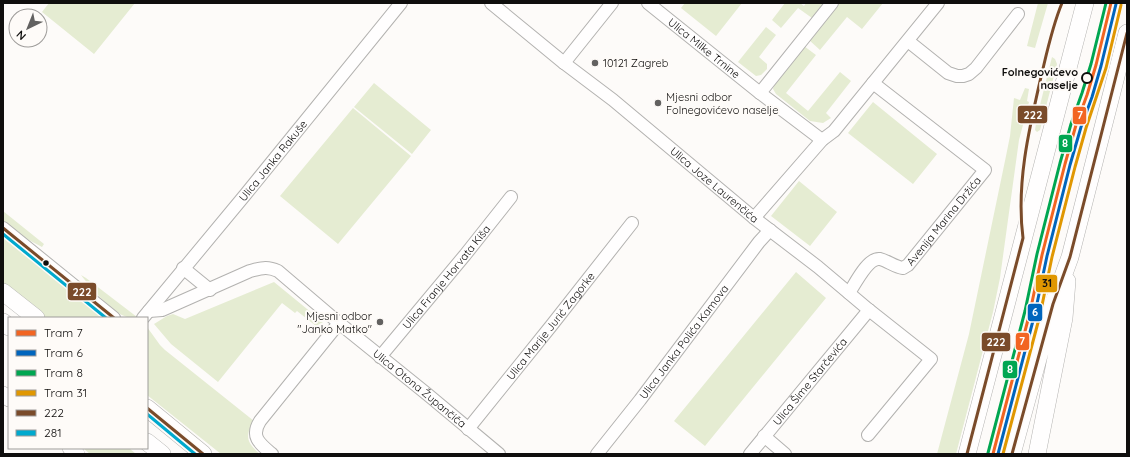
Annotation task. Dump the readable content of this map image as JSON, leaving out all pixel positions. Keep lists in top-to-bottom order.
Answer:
{
  "streets": {
    "street": [
      "Ulica Milke Trnine",
      "Ulica Janka Rakuše",
      "Ulica Joze Laurenčića",
      "Avenija Marina Držića",
      "Ulica Franje Horvata Kiša",
      "Ulica Marije Jurić Zagorke",
      "Ulica Janka Polića Kamova",
      "Ulica Šime Starčevića",
      "Ulica Otona Župančiča"
    ]
  },
  "crossings": [
    ["Ulica Milke Trnine", "Ulica Joze Laurenčića"],
    ["Ulica Joze Laurenčića", "Avenija Marina Držića"],
    ["Ulica Franje Horvata Kiša", "Ulica Otona Župančiča"],
    ["Ulica Marije Jurić Zagorke", "Ulica Otona Župančiča"]
  ],
  "places": [
    "10121 Zagreb",
    "Folnegovićevo naselje",
    "Mjesni odbor Folnegovićevo naselje",
    "Mjesni odbor \"Janko Matko\""
  ],
  "lines": [
    "tram line 7",
    "tram line 8",
    "transit line 222",
    "tram line 6",
    "tram line 31",
    "transit line 281"
  ],
  "legend": [
    "Tram 7",
    "Tram 6",
    "Tram 8",
    "Tram 31",
    "222",
    "281"
  ],
  "north": "bottom left"
}
